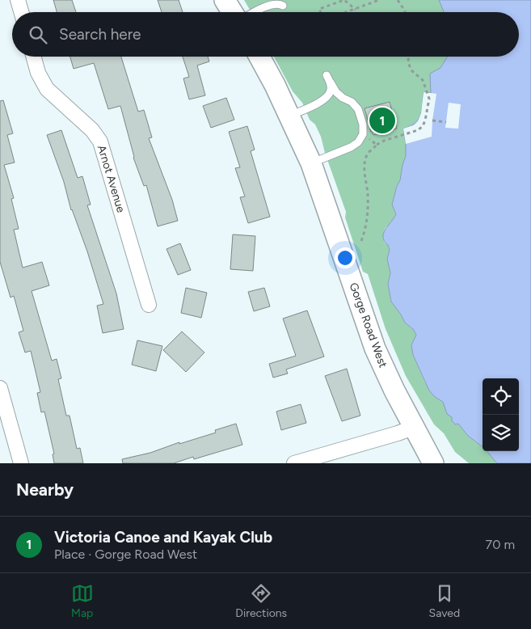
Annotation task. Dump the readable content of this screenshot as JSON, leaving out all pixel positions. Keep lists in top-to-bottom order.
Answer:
{
  "streets": {
    "main road": ["Gorge Road West"],
    "street": ["Arnot Avenue"]
  },
  "page": {
    "search": "Search here",
    "pins": "1",
    "heading": "Nearby",
    "list": [
      {
        "mark": "1",
        "name": "Victoria Canoe and Kayak Club",
        "note": "Place · Gorge Road West",
        "value": "70 m"
      }
    ],
    "nav": ["Map", "Directions", "Saved"]
  }
}
